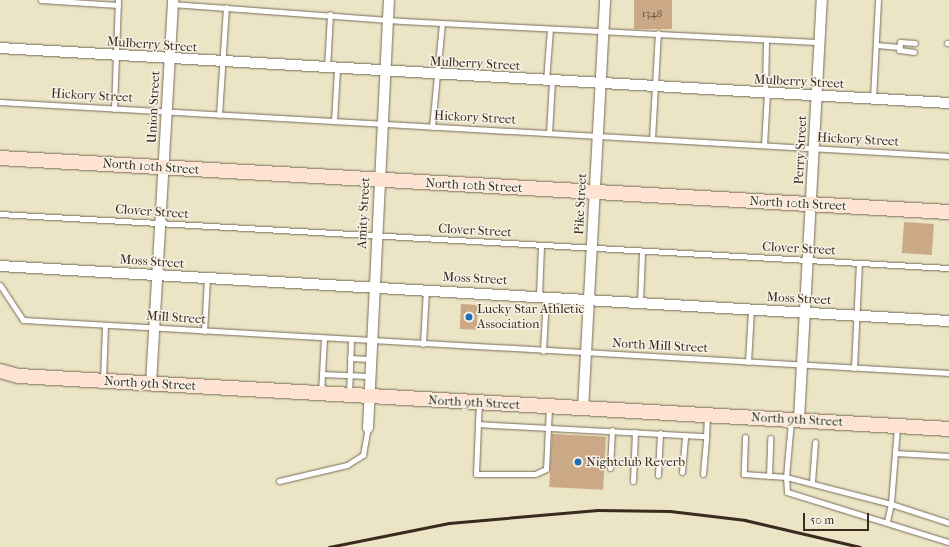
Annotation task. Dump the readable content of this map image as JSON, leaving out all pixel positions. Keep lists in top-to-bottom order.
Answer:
{
  "streets": {
    "main road": ["North 10th Street", "North 9th Street"],
    "street": [
      "Mulberry Street",
      "Union Street",
      "Perry Street",
      "Pike Street",
      "Amity Street",
      "Moss Street"
    ],
    "lane": [
      "Hickory Street",
      "Clover Street",
      "Mill Street",
      "North Mill Street"
    ]
  },
  "crossings": [
    ["Mulberry Street", "Union Street"],
    ["Mulberry Street", "Perry Street"],
    ["Mulberry Street", "Pike Street"],
    ["Mulberry Street", "Amity Street"],
    ["Hickory Street", "Union Street"],
    ["Hickory Street", "Perry Street"],
    ["Hickory Street", "Pike Street"],
    ["Hickory Street", "Amity Street"],
    ["Union Street", "North 10th Street"],
    ["Union Street", "Clover Street"],
    ["Union Street", "Moss Street"],
    ["Union Street", "Mill Street"],
    ["Union Street", "North 9th Street"],
    ["Perry Street", "North 10th Street"],
    ["Perry Street", "Clover Street"],
    ["Perry Street", "Moss Street"],
    ["Perry Street", "North Mill Street"],
    ["Perry Street", "North 9th Street"],
    ["North 10th Street", "Pike Street"],
    ["North 10th Street", "Amity Street"],
    ["Pike Street", "Clover Street"],
    ["Pike Street", "Moss Street"],
    ["Pike Street", "North Mill Street"],
    ["Pike Street", "North 9th Street"],
    ["Clover Street", "Amity Street"],
    ["Amity Street", "Moss Street"],
    ["Amity Street", "Mill Street"],
    ["Amity Street", "North Mill Street"],
    ["Amity Street", "North 9th Street"],
    ["Mill Street", "North Mill Street"]
  ],
  "places": ["Lucky Star Athletic Association", "Nightclub Reverb"],
  "house_numbers": ["1348"],
  "scale_bar": "50 m"
}
